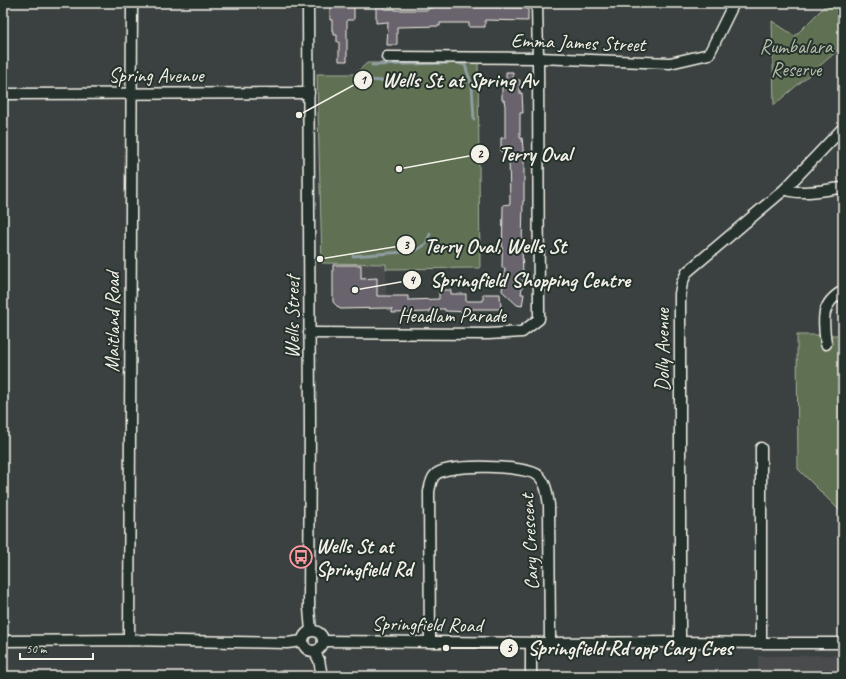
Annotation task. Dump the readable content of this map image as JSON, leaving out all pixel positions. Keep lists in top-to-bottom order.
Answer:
{
  "streets": {
    "street": [
      "Emma James Street",
      "Spring Avenue",
      "Headlam Parade",
      "Wells Street",
      "Maitland Road",
      "Dolly Avenue",
      "Cary Crescent",
      "Springfield Road"
    ]
  },
  "crossings": [
    ["Emma James Street", "Headlam Parade"],
    ["Spring Avenue", "Wells Street"],
    ["Spring Avenue", "Maitland Road"],
    ["Headlam Parade", "Wells Street"],
    ["Wells Street", "Springfield Road"],
    ["Dolly Avenue", "Springfield Road"],
    ["Cary Crescent", "Springfield Road"]
  ],
  "parks": ["Rumbalara Reserve"],
  "places": {
    "other": [
      "Wells St at Spring Av",
      "Terry Oval",
      "Terry Oval, Wells St",
      "Springfield Shopping Centre",
      "Springfield Rd opp Cary Cres"
    ],
    "bus stop": ["Wells St at Springfield Rd"]
  },
  "scale_bar": "50 m"
}
